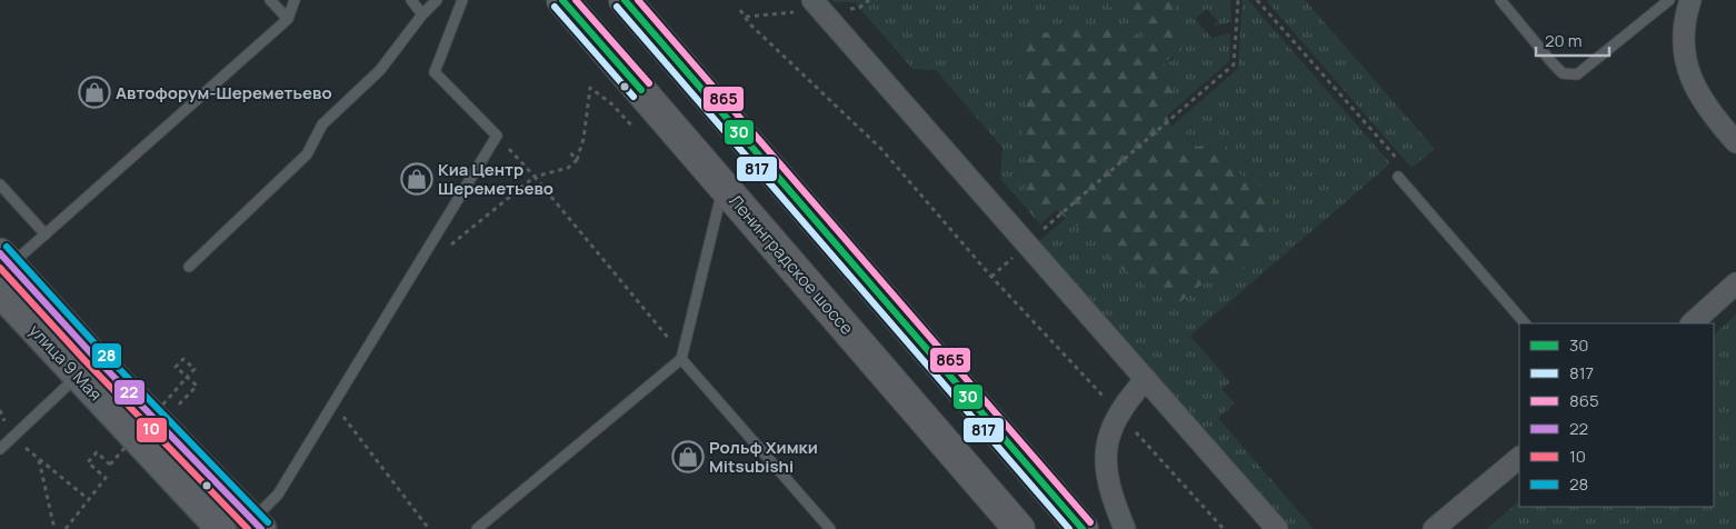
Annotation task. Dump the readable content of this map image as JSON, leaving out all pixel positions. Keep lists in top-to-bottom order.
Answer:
{
  "streets": {
    "highway": ["Ленинградское шоссе"],
    "main road": ["улица 9 Мая"]
  },
  "places": {
    "shop": ["Автофорум-Шереметьево", "Киа Центр Шереметьево", "Рольф Химки Mitsubishi"]
  },
  "lines": [
    "transit line 30",
    "transit line 865",
    "transit line 817",
    "transit line 28",
    "transit line 22",
    "transit line 10"
  ],
  "legend": [
    "30",
    "817",
    "865",
    "22",
    "10",
    "28"
  ],
  "scale_bar": "20 m"
}
